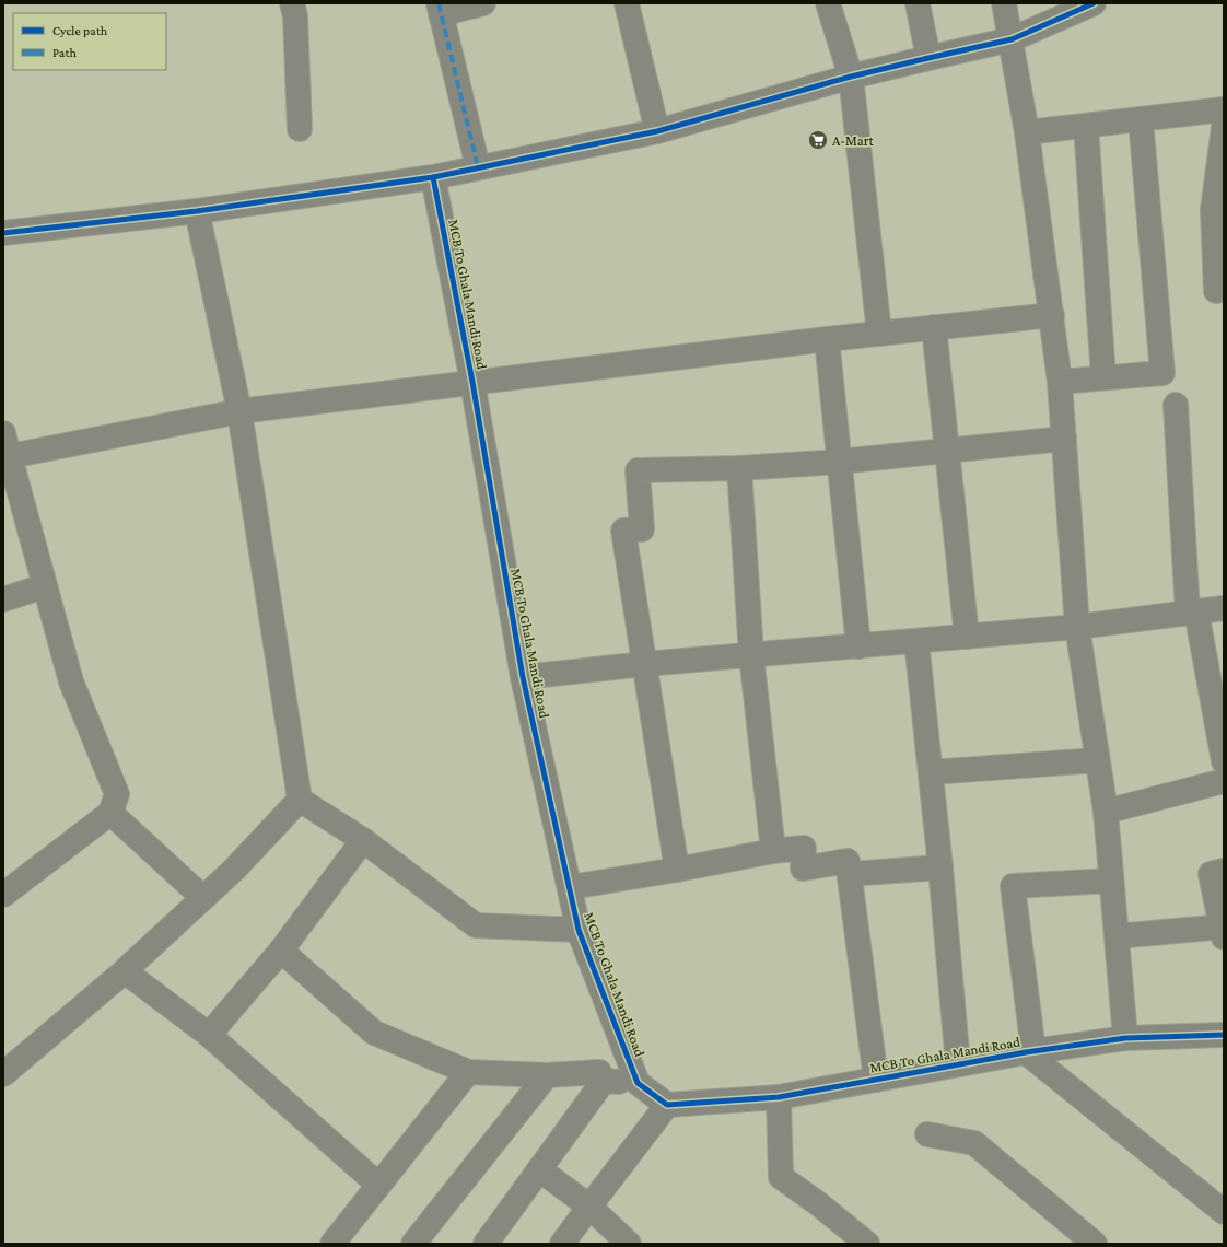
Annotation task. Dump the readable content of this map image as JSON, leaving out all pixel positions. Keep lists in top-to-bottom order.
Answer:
{
  "streets": {
    "street": ["MCB To Ghala Mandi Road"]
  },
  "places": {
    "supermarket": ["A-Mart"]
  },
  "legend": ["Cycle path", "Path"]
}
